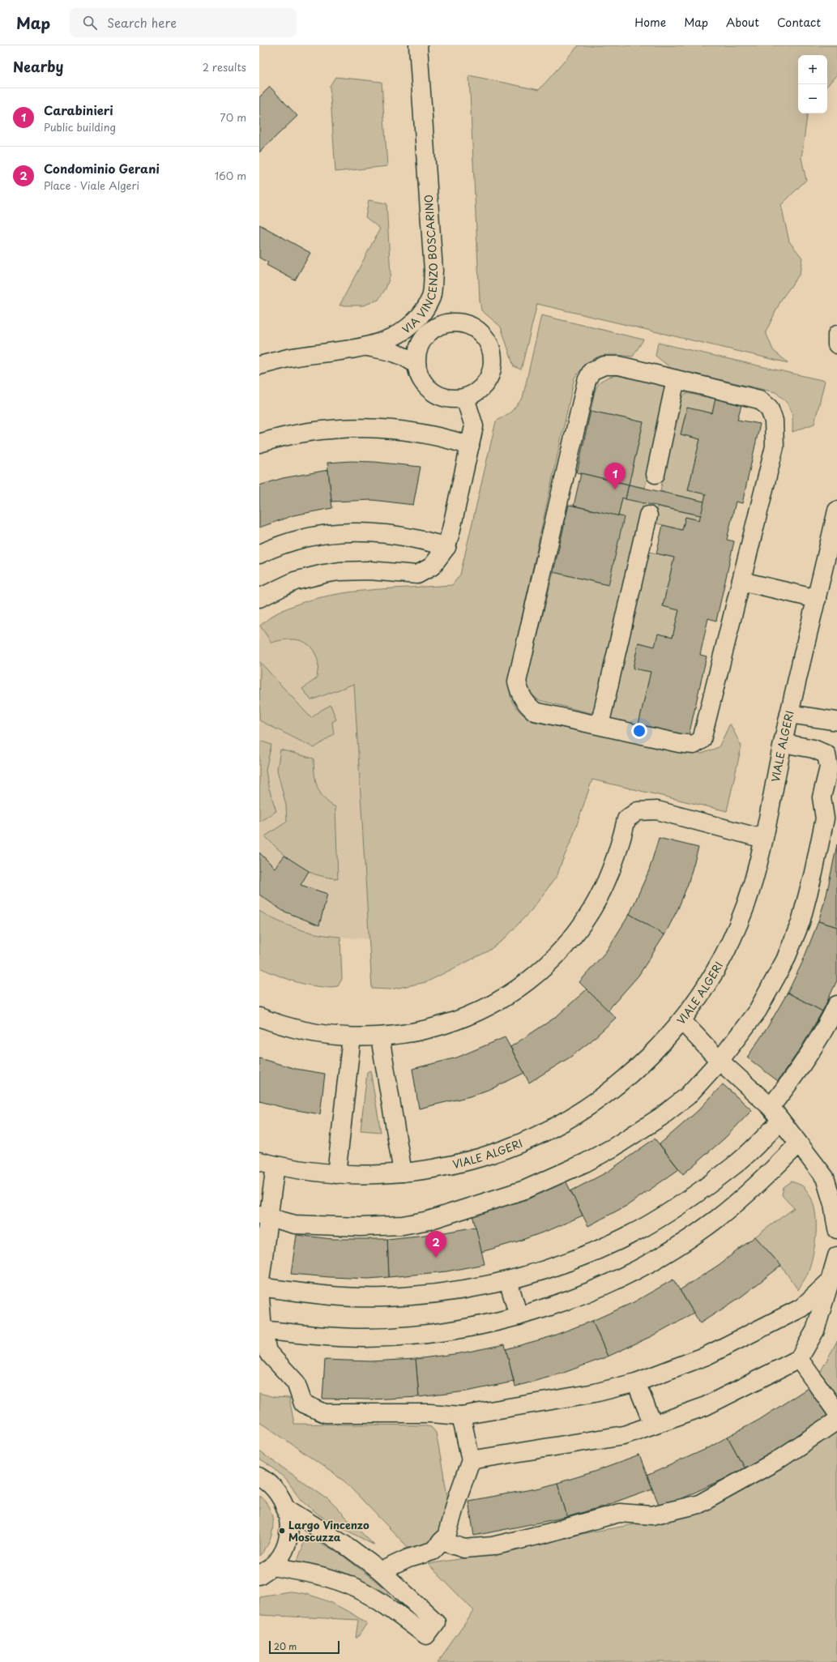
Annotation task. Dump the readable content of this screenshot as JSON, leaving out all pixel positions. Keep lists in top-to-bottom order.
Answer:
{
  "streets": {
    "street": ["VIA VINCENZO BOSCARINO", "VIALE ALGERI"]
  },
  "places": ["Largo Vincenzo Moscuzza"],
  "scale_bar": "20 m",
  "page": {
    "header": "Map",
    "search": "Search here",
    "nav": [
      "Home",
      "Map",
      "About",
      "Contact"
    ],
    "heading": ["Nearby", "2 results"],
    "map_buttons": ["+", "−"],
    "list": [
      {
        "mark": "1",
        "name": "Carabinieri",
        "note": "Public building",
        "value": "70 m"
      },
      {
        "mark": "2",
        "name": "Condominio Gerani",
        "note": "Place · Viale Algeri",
        "value": "160 m"
      }
    ],
    "pins": ["1", "2"],
    "scale": "20 m"
  }
}
